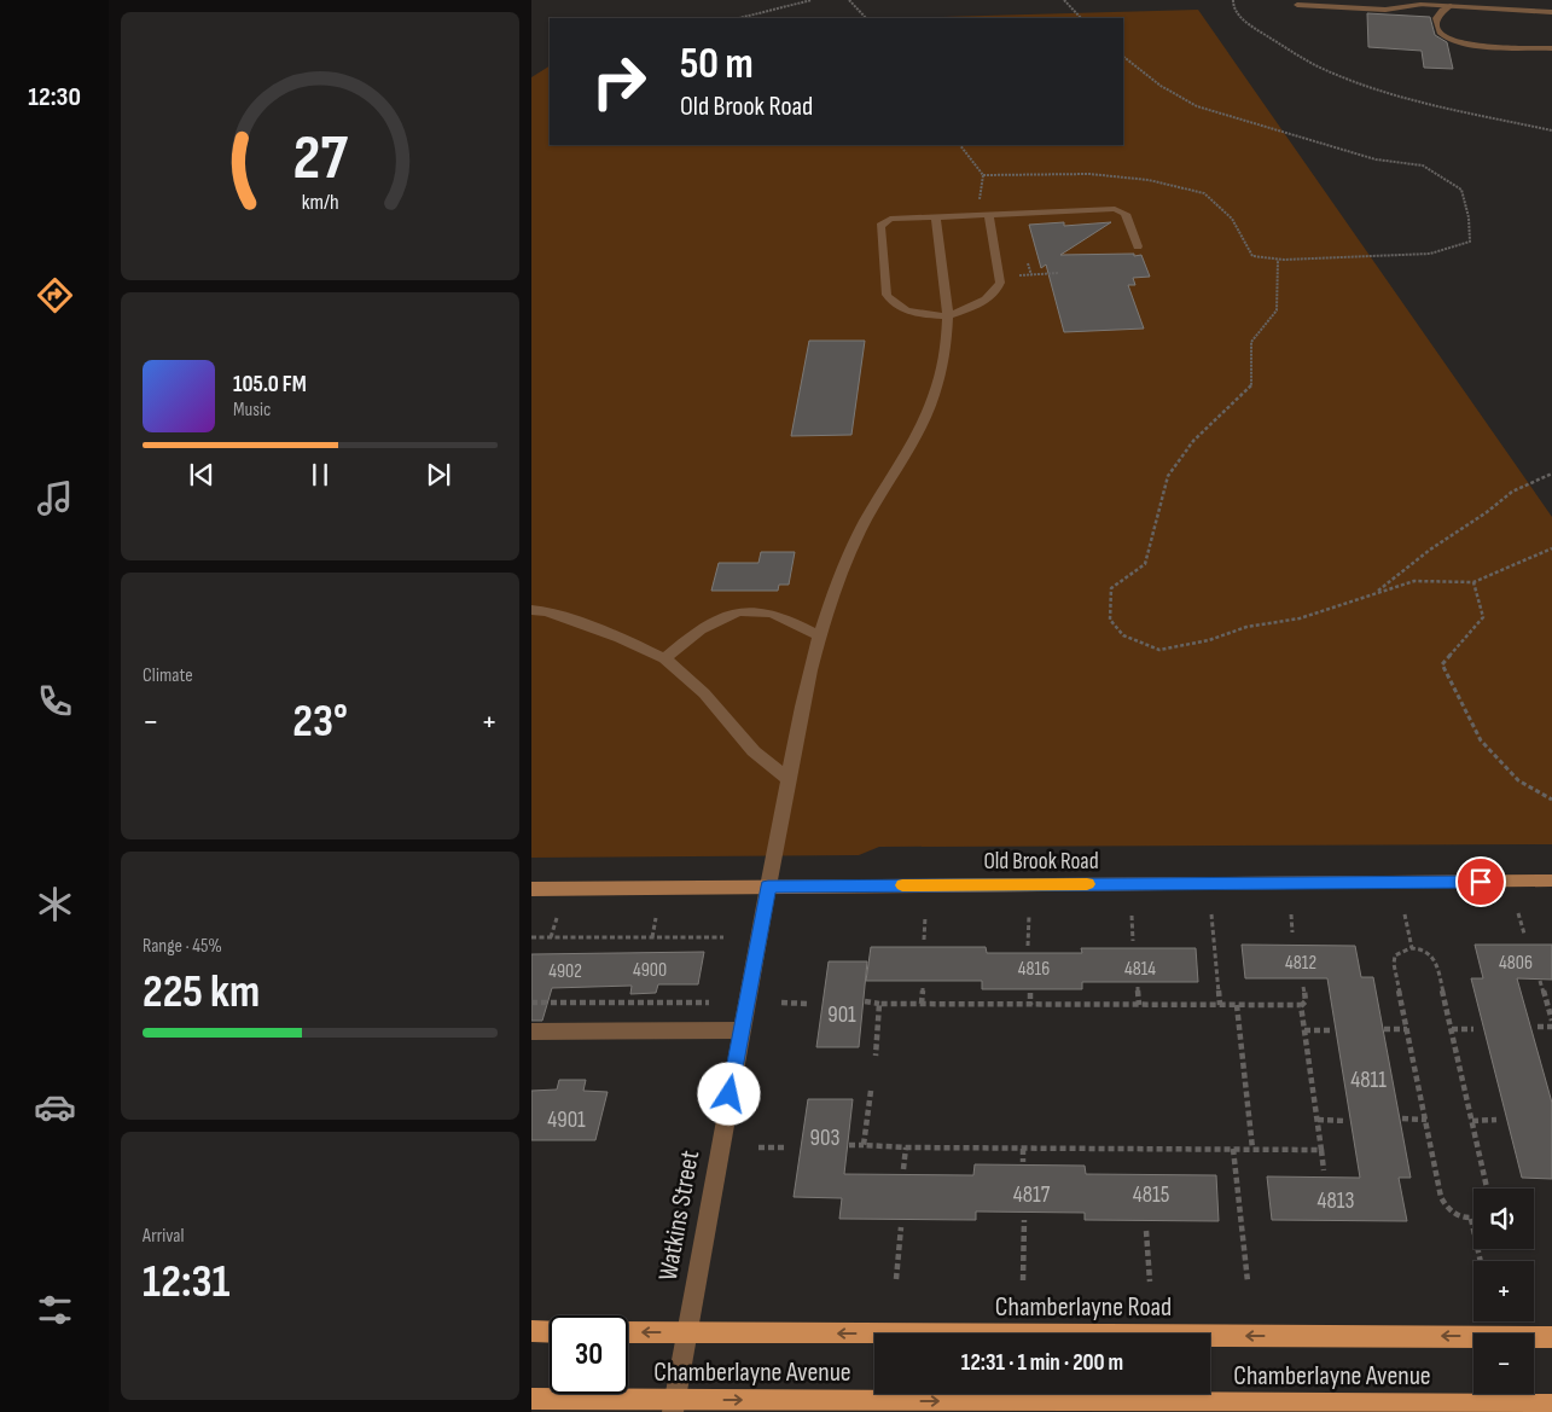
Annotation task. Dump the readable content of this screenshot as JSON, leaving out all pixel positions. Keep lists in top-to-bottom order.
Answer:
{
  "streets": {
    "main road": ["Chamberlayne Road", "Chamberlayne Avenue"],
    "street": ["Old Brook Road", "Watkins Street"]
  },
  "crossings": [
    ["Old Brook Road", "Watkins Street"],
    ["Watkins Street", "Chamberlayne Road"],
    ["Watkins Street", "Chamberlayne Avenue"]
  ],
  "one_way": ["Chamberlayne Road", "Chamberlayne Avenue"],
  "house_numbers": [
    "4812",
    "4806",
    "4816",
    "4814",
    "4900",
    "4902",
    "901",
    "4811",
    "4901",
    "903",
    "4817",
    "4815",
    "4813"
  ],
  "page": {
    "tabs": "12:30",
    "turn": ["50 m", "Old Brook Road"],
    "song": ["105.0 FM", "Music"],
    "tile": [
      "Climate",
      ["Range · 45%", "225 km"],
      ["Arrival", "12:31"]
    ],
    "heat": ["−", "23°", "+"],
    "map_buttons": ["+", "−"],
    "limit": "30",
    "trip": "12:31 · 1 min · 200 m",
    "gauge": ["27", "km/h"]
  }
}
